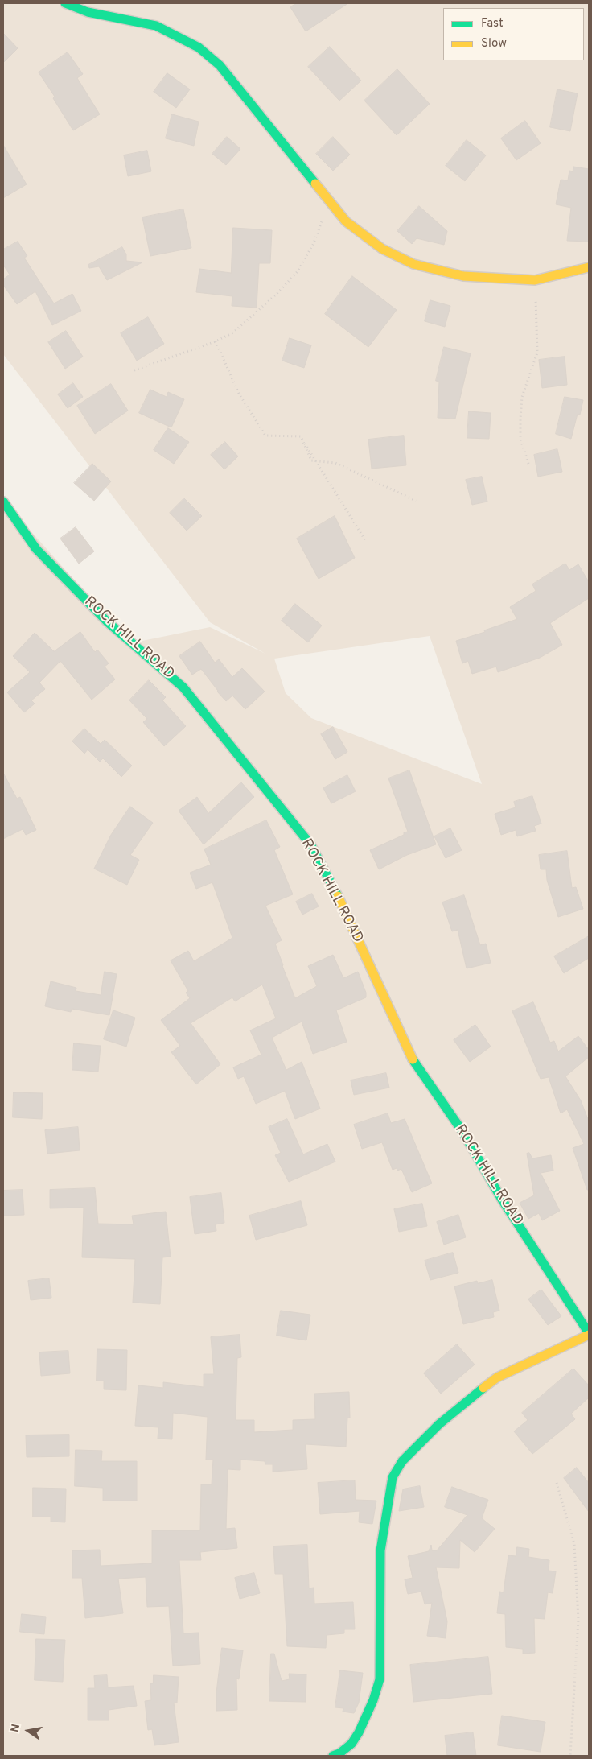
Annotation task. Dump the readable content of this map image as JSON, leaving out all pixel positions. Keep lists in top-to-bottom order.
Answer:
{
  "streets": {
    "street": ["ROCK HILL ROAD"]
  },
  "legend": ["Fast", "Slow"],
  "north": "left"
}
